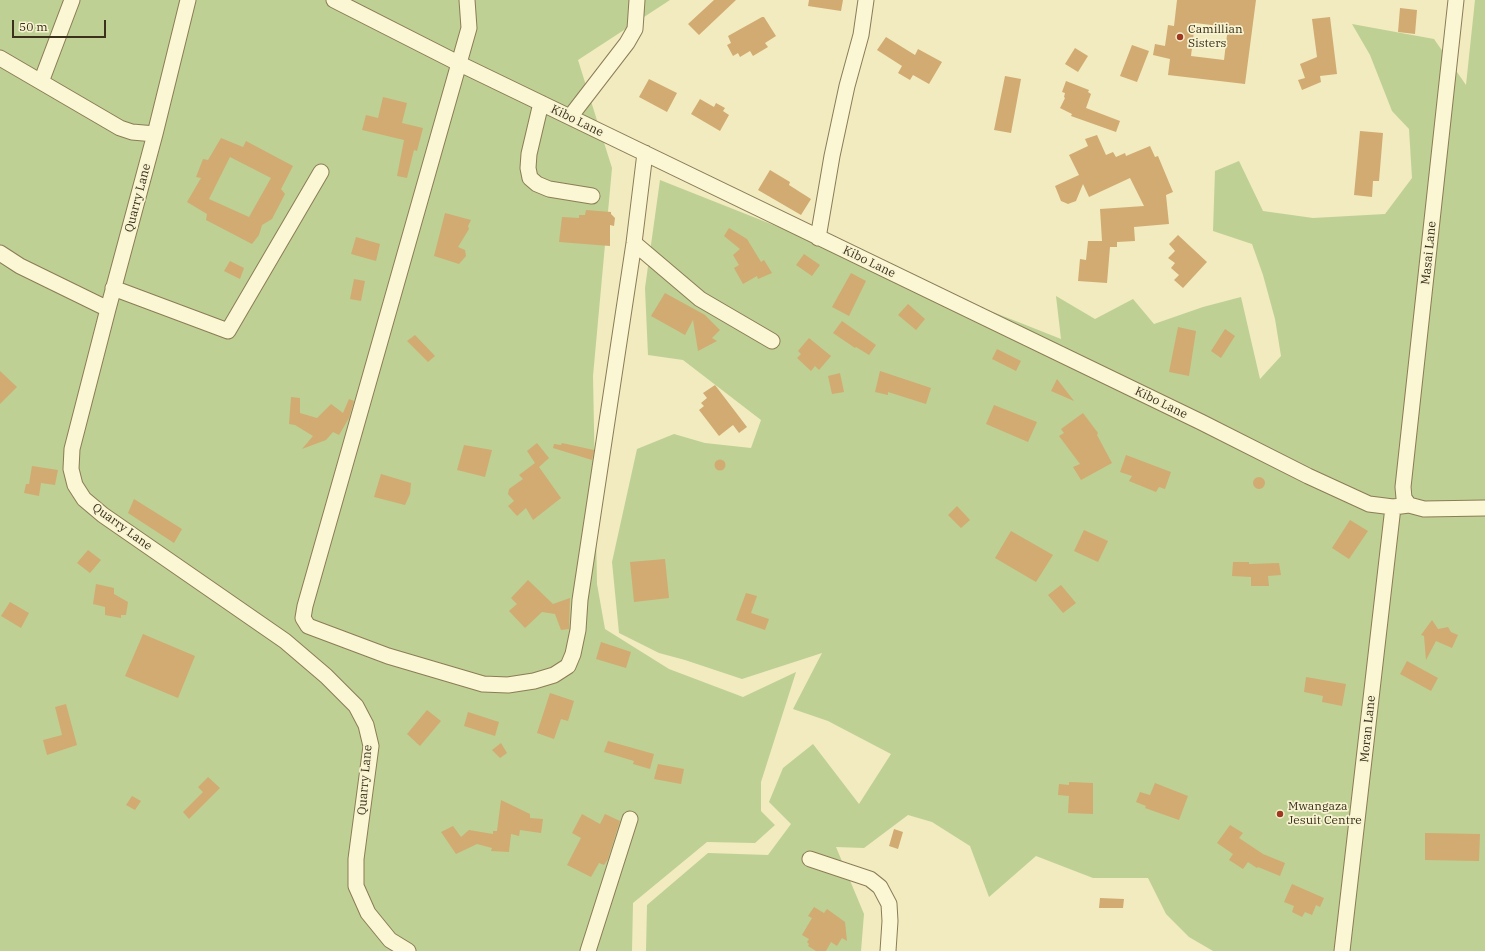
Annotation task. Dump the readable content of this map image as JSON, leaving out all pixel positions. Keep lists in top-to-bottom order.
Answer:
{
  "streets": {
    "street": [
      "Kibo Lane",
      "Quarry Lane",
      "Masai Lane",
      "Moran Lane"
    ]
  },
  "crossings": [
    ["Kibo Lane", "Masai Lane"],
    ["Kibo Lane", "Moran Lane"]
  ],
  "places": ["Camillian Sisters", "Mwangaza Jesuit Centre"],
  "scale_bar": "50 m"
}
